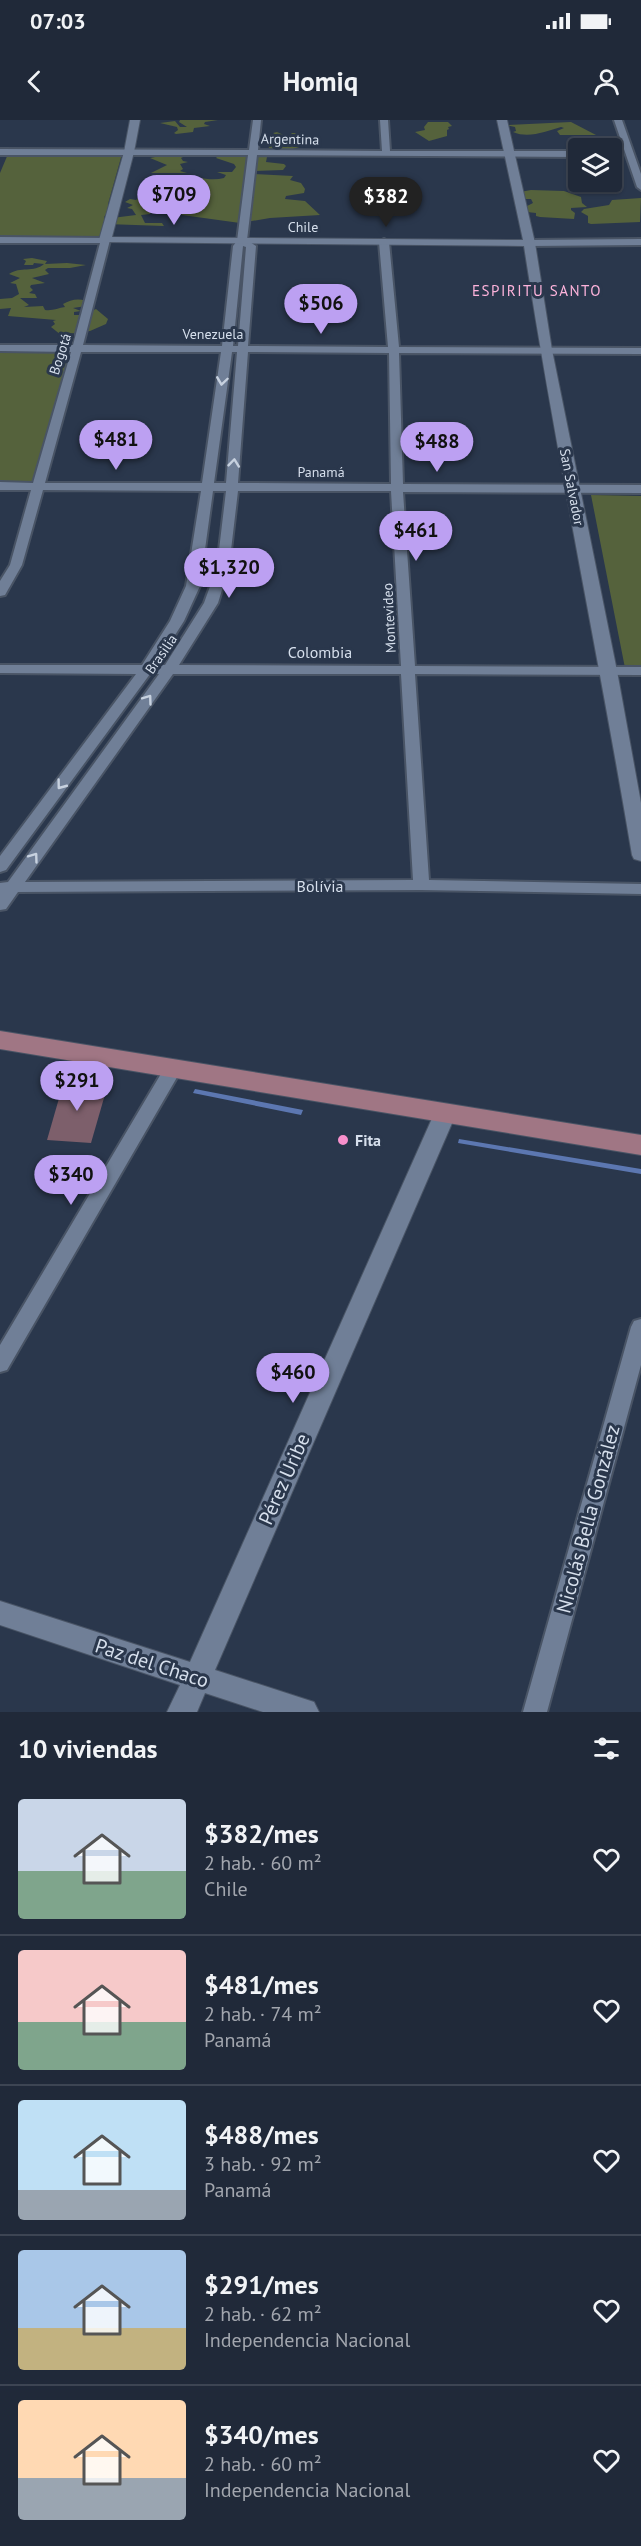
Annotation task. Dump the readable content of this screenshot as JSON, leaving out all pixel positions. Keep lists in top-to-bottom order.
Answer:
{
  "streets": {
    "street": [
      "Argentina",
      "Chile",
      "Venezuela",
      "Bogotá",
      "Panamá",
      "San Salvador",
      "Montevideo",
      "Colombia",
      "Brasilia",
      "Bolívia",
      "Pérez Uribe",
      "Nicolás Bella González",
      "Paz del Chaco"
    ]
  },
  "crossings": [
    ["Argentina", "Bogotá"],
    ["Argentina", "San Salvador"],
    ["Argentina", "Brasilia"],
    ["Chile", "Bogotá"],
    ["Chile", "San Salvador"],
    ["Chile", "Montevideo"],
    ["Chile", "Brasilia"],
    ["Venezuela", "Bogotá"],
    ["Venezuela", "San Salvador"],
    ["Venezuela", "Montevideo"],
    ["Venezuela", "Brasilia"],
    ["Bogotá", "Panamá"],
    ["Panamá", "San Salvador"],
    ["Panamá", "Montevideo"],
    ["Panamá", "Brasilia"],
    ["San Salvador", "Colombia"],
    ["Montevideo", "Colombia"],
    ["Montevideo", "Bolívia"],
    ["Colombia", "Brasilia"],
    ["Brasilia", "Bolívia"],
    ["Pérez Uribe", "Paz del Chaco"]
  ],
  "districts": ["ESPIRITU SANTO"],
  "places": ["Fita"],
  "page": {
    "status": "07:03",
    "header": "Homiq",
    "price": [
      "$709",
      "$382",
      "$506",
      "$481",
      "$488",
      "$461",
      "$1,320",
      "$291",
      "$340",
      "$460"
    ],
    "heading": "10 viviendas",
    "list": [
      {
        "name": "$382/mes",
        "note": "2 hab. · 60 m² · Chile"
      },
      {
        "name": "$481/mes",
        "note": "2 hab. · 74 m² · Panamá"
      },
      {
        "name": "$488/mes",
        "note": "3 hab. · 92 m² · Panamá"
      },
      {
        "name": "$291/mes",
        "note": "2 hab. · 62 m² · Independencia Nacional"
      },
      {
        "name": "$340/mes",
        "note": "2 hab. · 60 m² · Independencia Nacional"
      }
    ]
  }
}
